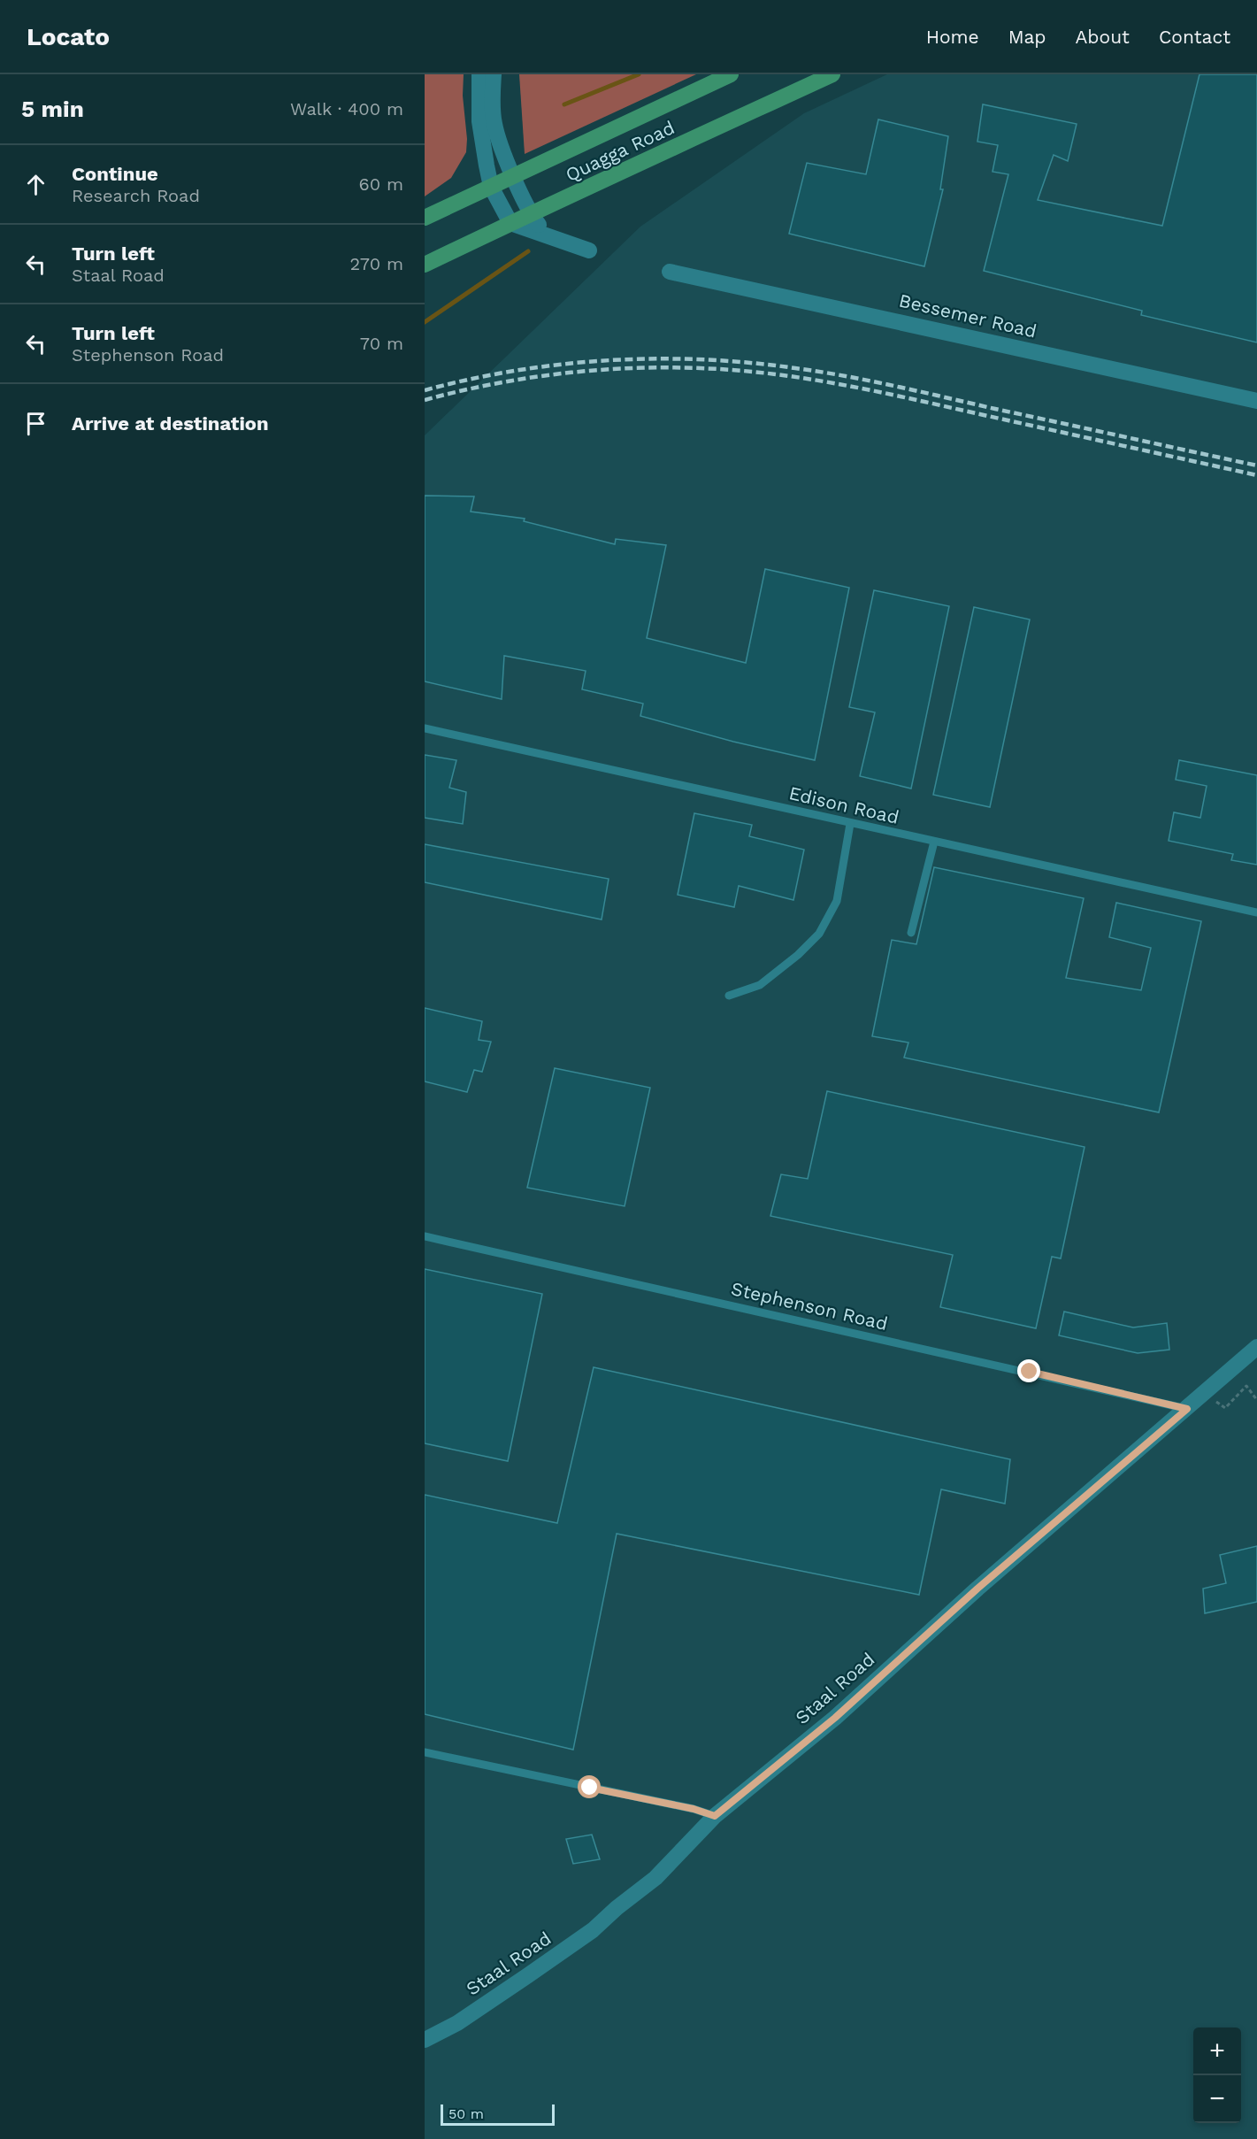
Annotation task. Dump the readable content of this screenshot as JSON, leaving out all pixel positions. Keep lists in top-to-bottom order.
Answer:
{
  "streets": {
    "main road": ["Quagga Road"],
    "street": ["Bessemer Road", "Staal Road"],
    "lane": ["Edison Road", "Stephenson Road"]
  },
  "crossings": [
    ["Stephenson Road", "Staal Road"]
  ],
  "scale_bar": "50 m",
  "page": {
    "header": "Locato",
    "nav": [
      "Home",
      "Map",
      "About",
      "Contact"
    ],
    "heading": ["5 min", "Walk · 400 m"],
    "list": [
      ["Continue", "Research Road", "60 m"],
      ["Turn left", "Staal Road", "270 m"],
      ["Turn left", "Stephenson Road", "70 m"],
      "Arrive at destination"
    ],
    "map_buttons": ["+", "−"],
    "scale": "50 m"
  }
}
